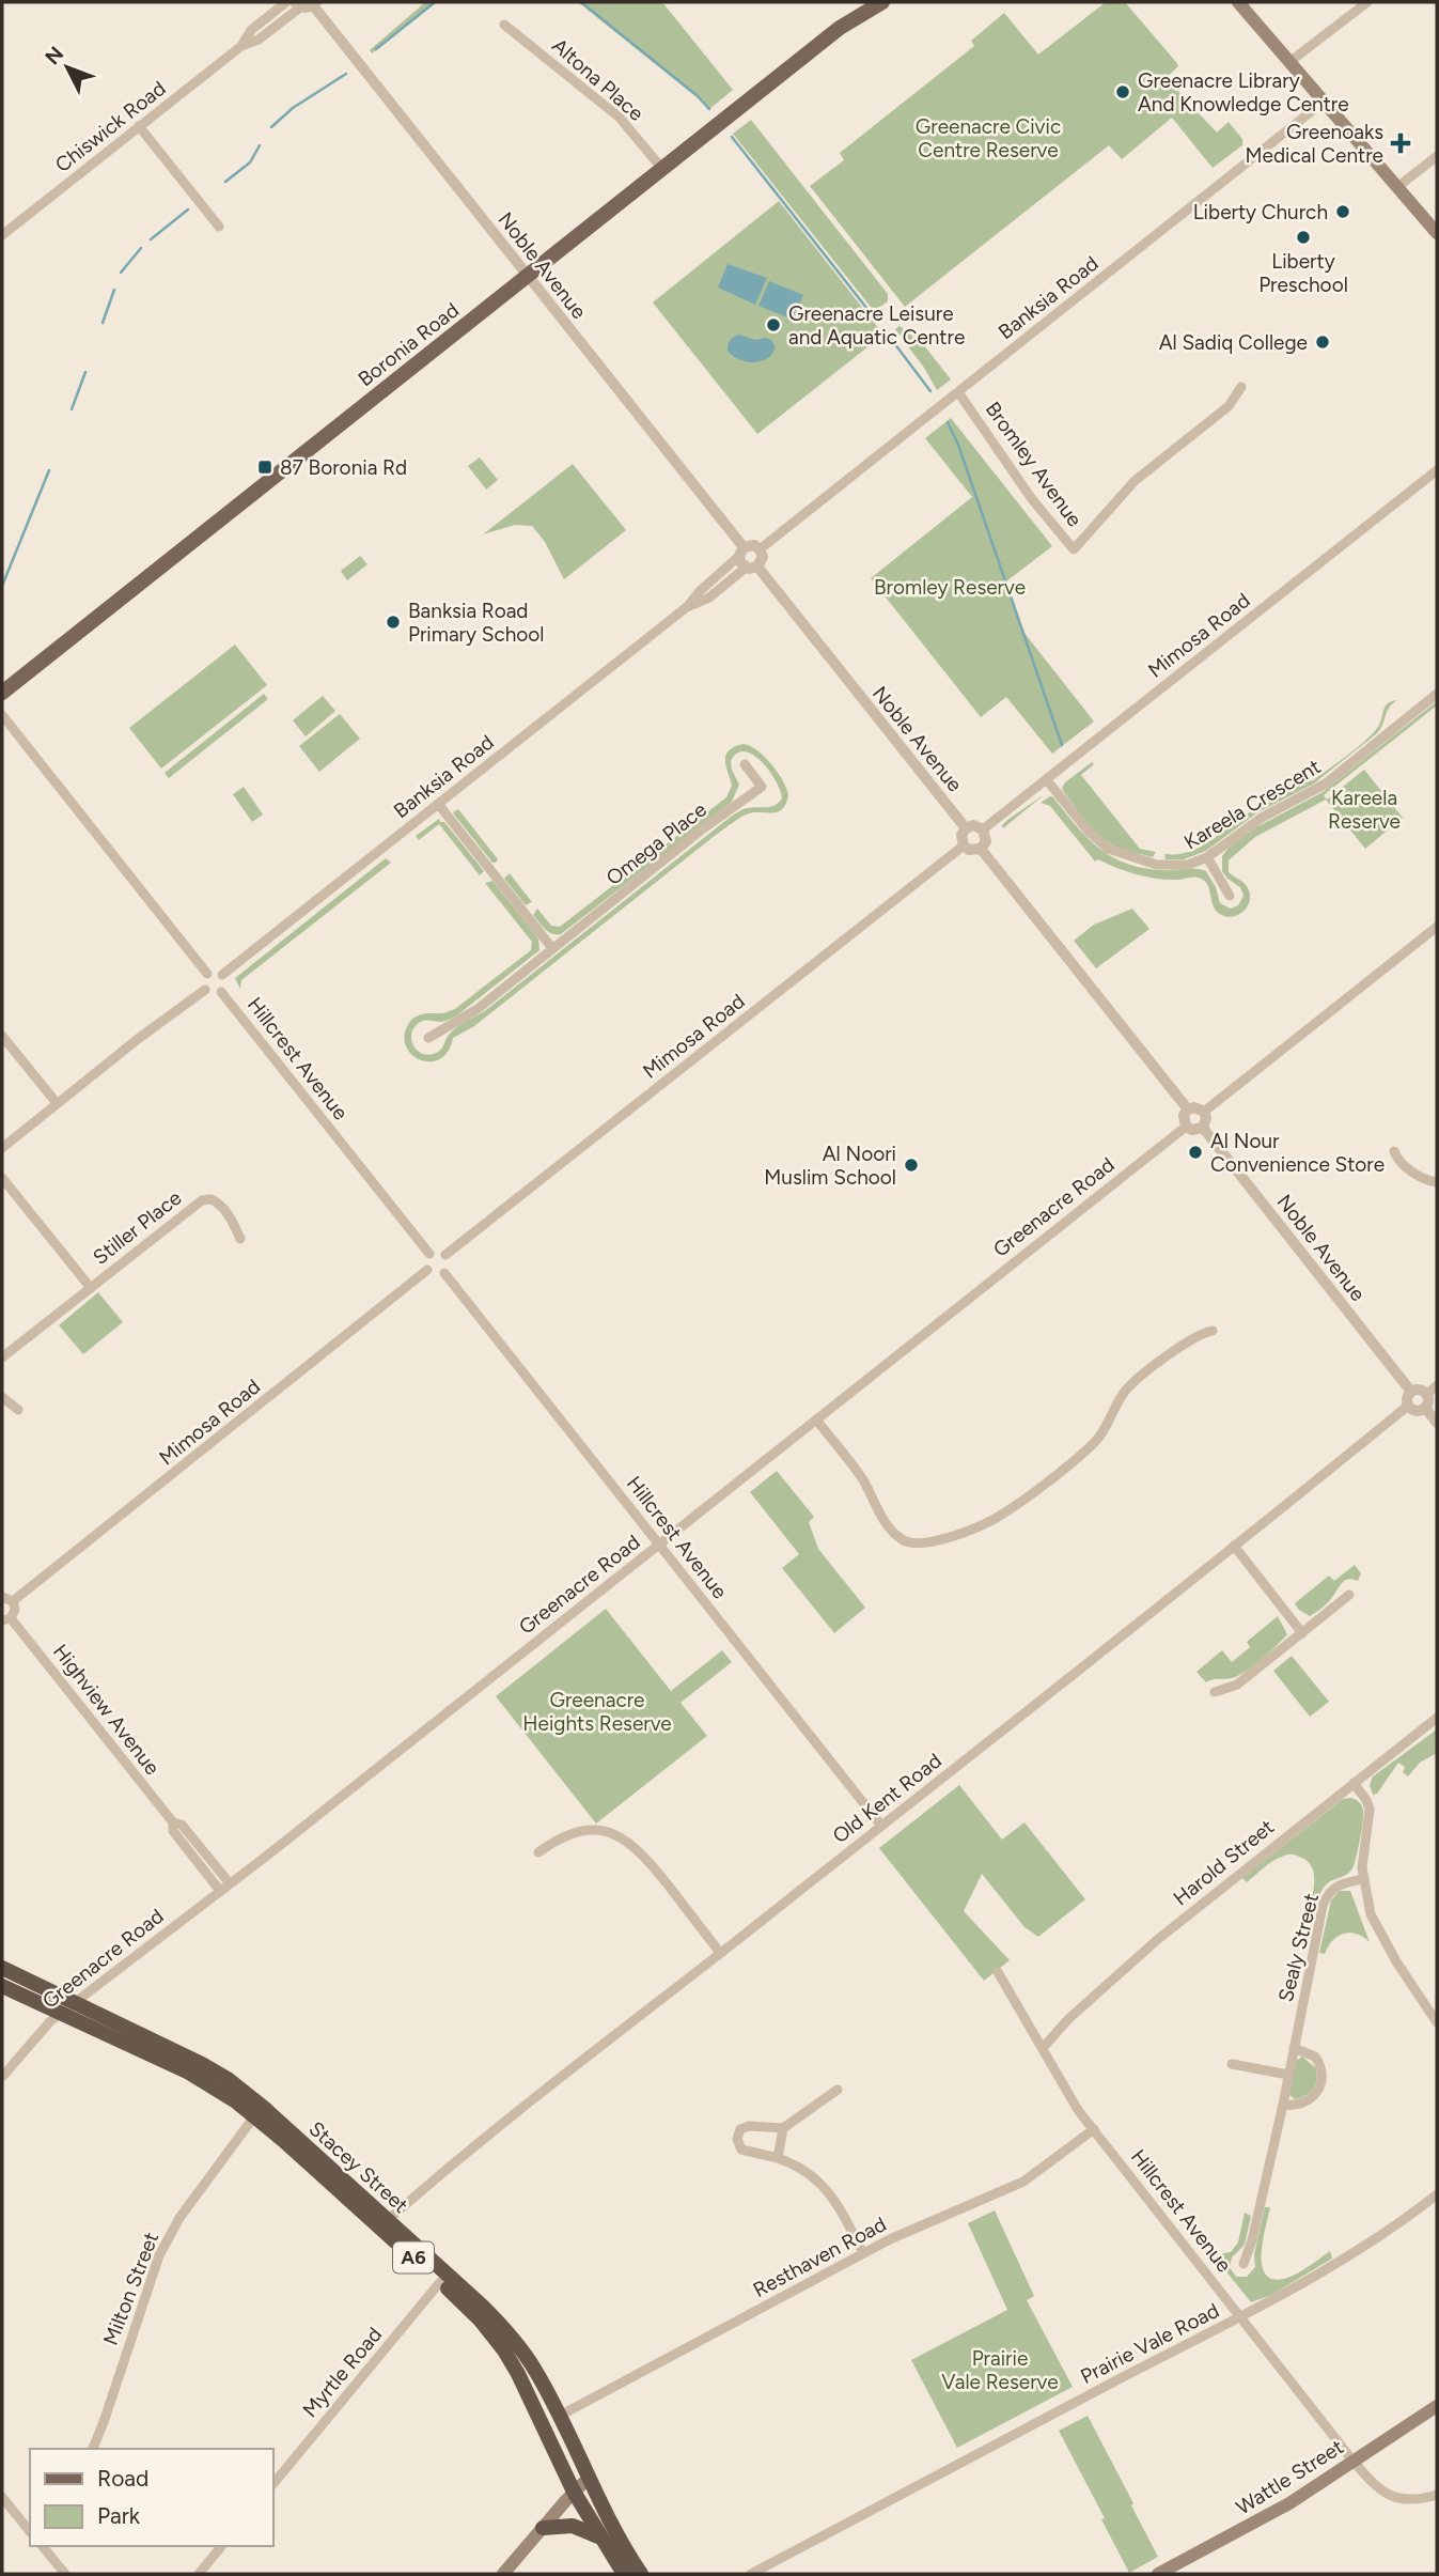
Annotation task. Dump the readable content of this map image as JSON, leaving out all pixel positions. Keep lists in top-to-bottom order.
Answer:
{
  "streets": {
    "highway": ["Stacey Street", "A6"],
    "main road": ["Boronia Road", "Wattle Street"],
    "street": [
      "Altona Place",
      "Chiswick Road",
      "Noble Avenue",
      "Banksia Road",
      "Bromley Avenue",
      "Mimosa Road",
      "Kareela Crescent",
      "Omega Place",
      "Hillcrest Avenue",
      "Greenacre Road",
      "Stiller Place",
      "Highview Avenue",
      "Old Kent Road",
      "Harold Street",
      "Sealy Street",
      "Resthaven Road",
      "Milton Street",
      "Prairie Vale Road",
      "Myrtle Road"
    ]
  },
  "crossings": [
    ["Altona Place", "Boronia Road"],
    ["Chiswick Road", "Noble Avenue"],
    ["Noble Avenue", "Banksia Road"],
    ["Noble Avenue", "Boronia Road"],
    ["Noble Avenue", "Mimosa Road"],
    ["Noble Avenue", "Greenacre Road"],
    ["Noble Avenue", "Old Kent Road"],
    ["Banksia Road", "Bromley Avenue"],
    ["Banksia Road", "Hillcrest Avenue"],
    ["Mimosa Road", "Kareela Crescent"],
    ["Mimosa Road", "Hillcrest Avenue"],
    ["Hillcrest Avenue", "Greenacre Road"],
    ["Hillcrest Avenue", "Old Kent Road"],
    ["Hillcrest Avenue", "Harold Street"],
    ["Hillcrest Avenue", "Resthaven Road"],
    ["Hillcrest Avenue", "Prairie Vale Road"],
    ["Hillcrest Avenue", "Wattle Street"],
    ["Greenacre Road", "Highview Avenue"],
    ["Greenacre Road", "Stacey Street"],
    ["Old Kent Road", "Stacey Street"],
    ["Stacey Street", "Resthaven Road"],
    ["Stacey Street", "Milton Street"],
    ["Stacey Street", "Myrtle Road"]
  ],
  "parks": [
    "Greenacre Civic Centre Reserve",
    "Bromley Reserve",
    "Kareela Reserve",
    "Greenacre Heights Reserve",
    "Prairie Vale Reserve"
  ],
  "places": {
    "other": [
      "Greenacre Library And Knowledge Centre",
      "Liberty Church",
      "Liberty Preschool",
      "Greenacre Leisure and Aquatic Centre",
      "Al Sadiq College",
      "Banksia Road Primary School",
      "Al Nour Convenience Store",
      "Al Noori Muslim School"
    ],
    "health": ["Greenoaks Medical Centre"],
    "transit": ["87 Boronia Rd"]
  },
  "legend": ["Road", "Park"],
  "north": "top left"
}
